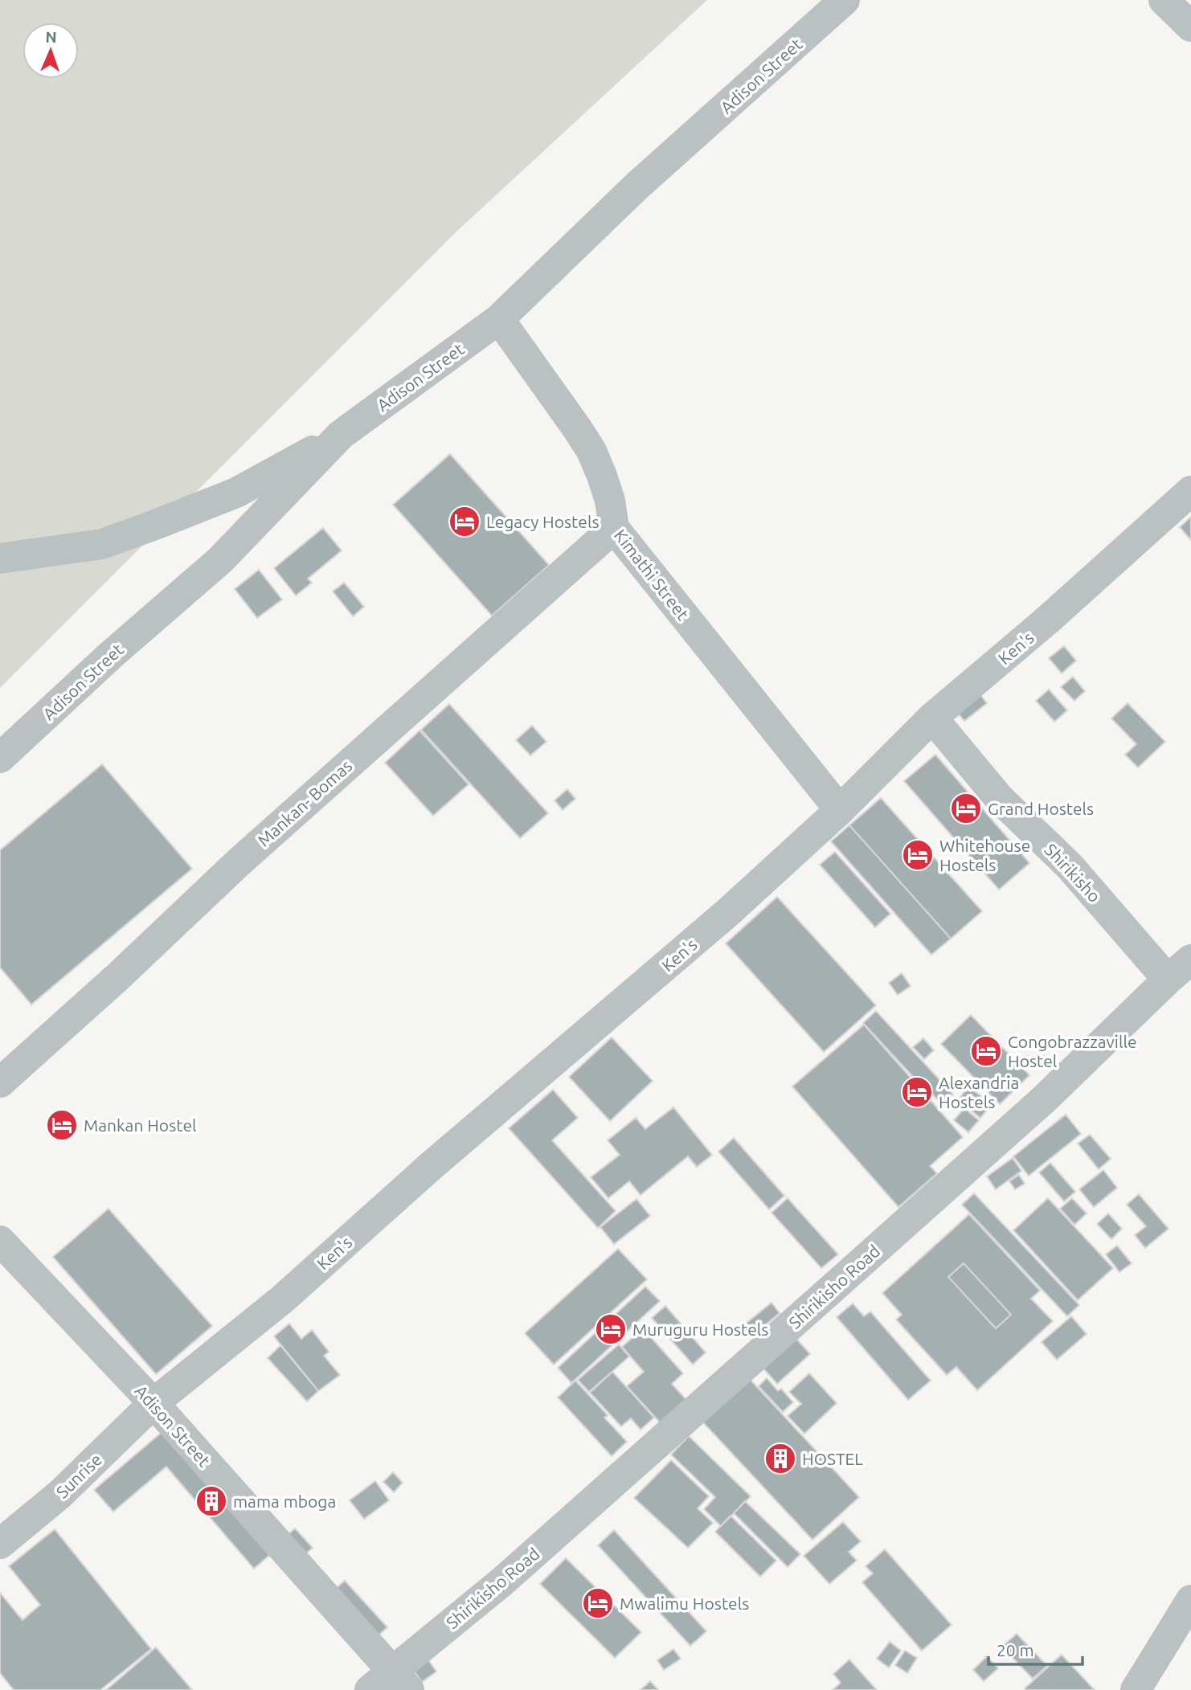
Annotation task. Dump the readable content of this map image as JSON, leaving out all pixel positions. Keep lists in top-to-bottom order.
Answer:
{
  "streets": {
    "street": [
      "Adison Street",
      "Kimathi Street",
      "Ken's",
      "Mankan- Bomas",
      "Shirikisho",
      "Shirikisho Road",
      "Sunrise"
    ]
  },
  "crossings": [
    ["Adison Street", "Kimathi Street"],
    ["Adison Street", "Ken's"],
    ["Adison Street", "Shirikisho Road"],
    ["Adison Street", "Sunrise"],
    ["Kimathi Street", "Ken's"],
    ["Kimathi Street", "Mankan- Bomas"],
    ["Ken's", "Shirikisho"],
    ["Ken's", "Sunrise"],
    ["Shirikisho", "Shirikisho Road"]
  ],
  "places": {
    "hotel": [
      "Legacy Hostels",
      "Grand Hostels",
      "Whitehouse Hostels",
      "Congobrazzaville Hostel",
      "Alexandria Hostels",
      "Mankan Hostel",
      "Muruguru Hostels",
      "Mwalimu Hostels"
    ],
    "building": ["HOSTEL", "mama mboga"]
  },
  "scale_bar": "20 m",
  "north": "top"
}
